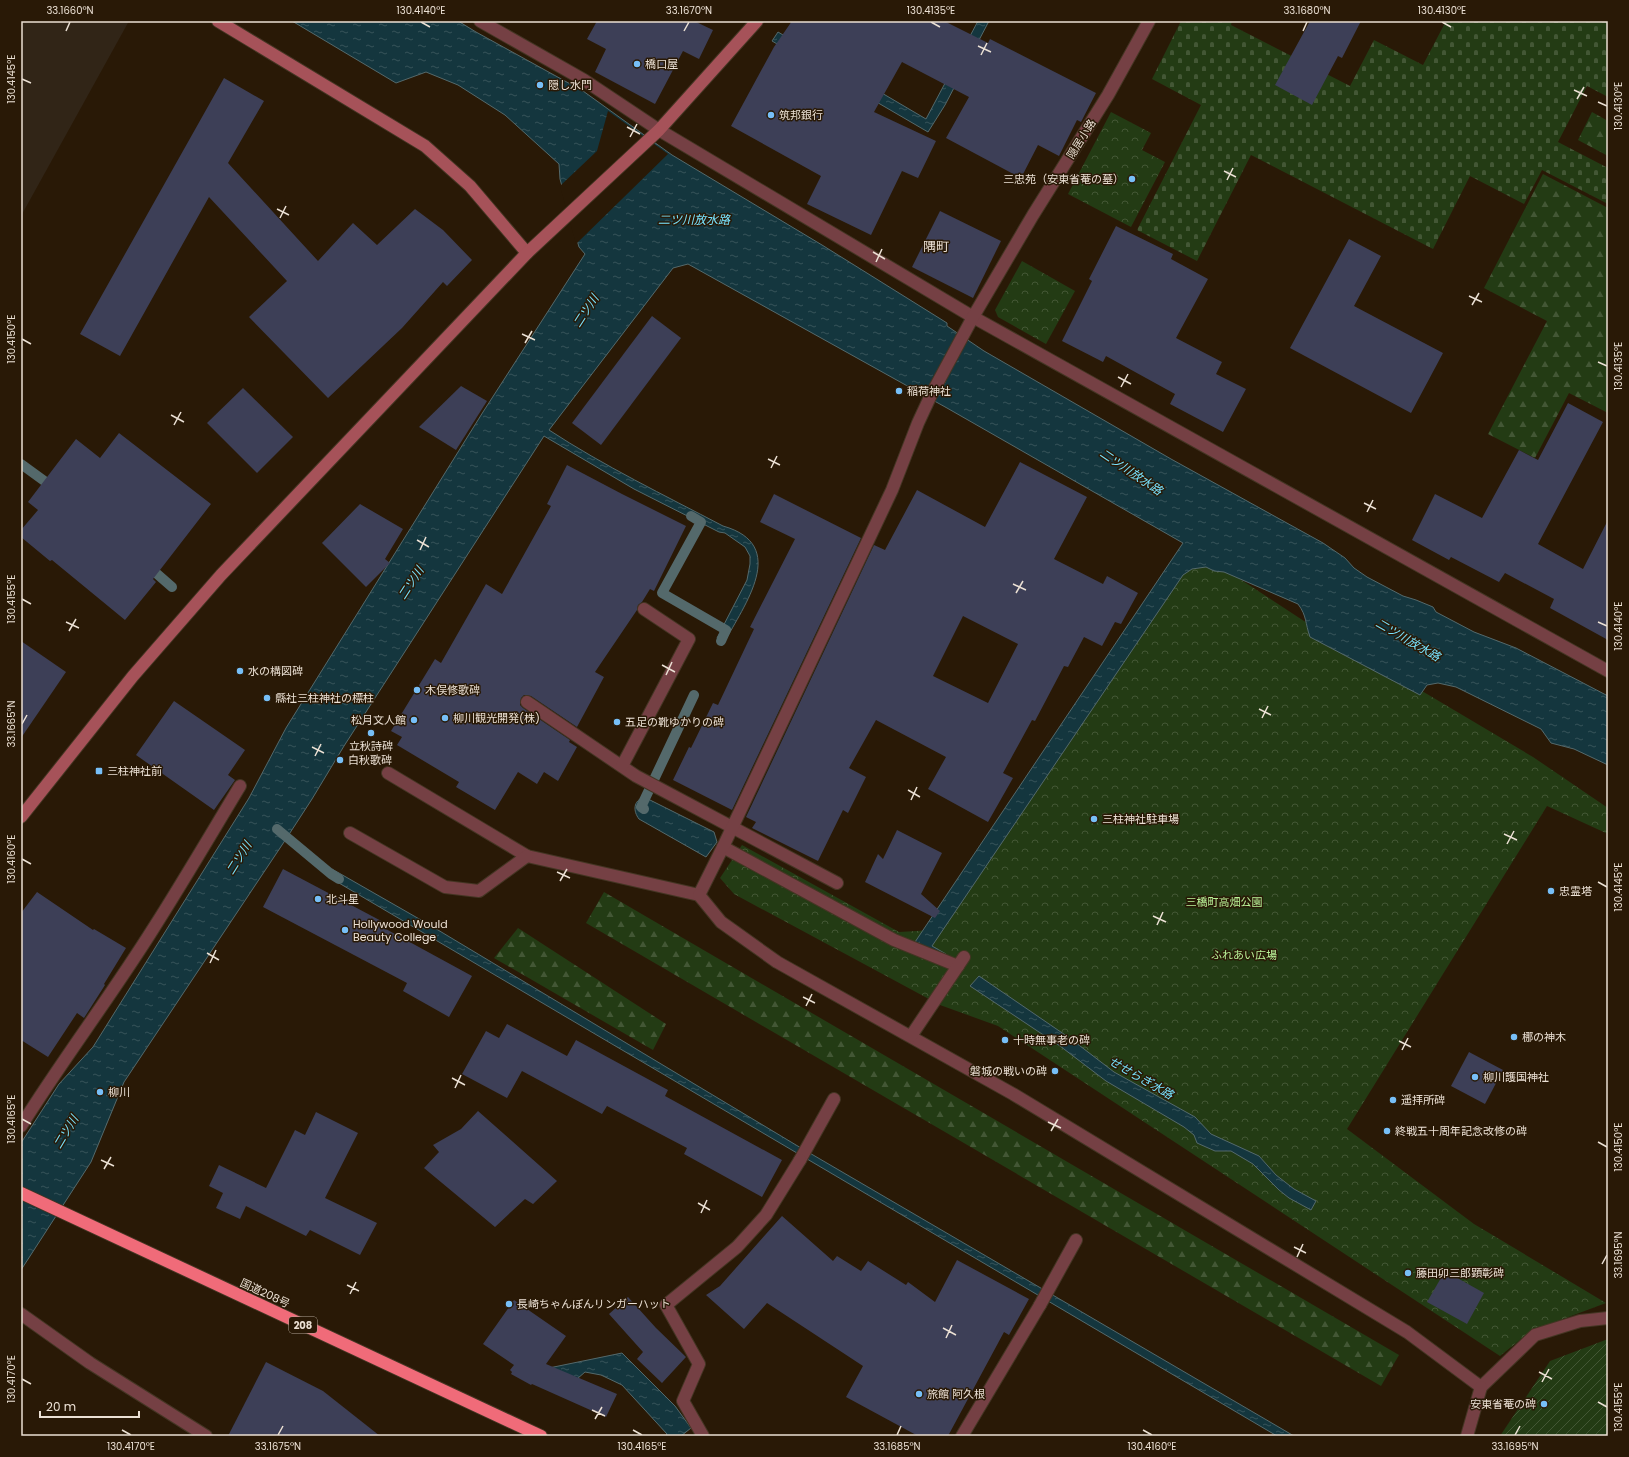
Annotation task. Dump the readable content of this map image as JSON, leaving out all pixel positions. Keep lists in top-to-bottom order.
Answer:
{
  "streets": {
    "highway": ["国道208号", "208"],
    "street": ["隠居小路"]
  },
  "districts": ["隅町"],
  "water": ["二ツ川放水路", "二ツ川", "せせらぎ水路"],
  "parks": ["三橋町高畑公園", "ふれあい広場"],
  "places": {
    "other": [
      "橋口屋",
      "隠し水門",
      "筑邦銀行",
      "三忠苑（安東省菴の墓）",
      "稲荷神社",
      "水の構図碑",
      "木俣修歌碑",
      "縣社三柱神社の標柱",
      "柳川観光開発(株)",
      "松月文人館",
      "五足の靴ゆかりの碑",
      "立秋詩碑",
      "白秋歌碑",
      "三柱神社駐車場",
      "忠霊塔",
      "北斗星",
      "Hollywood Would Beauty College",
      "梛の神木",
      "十時無事老の碑",
      "磐城の戦いの碑",
      "柳川護国神社",
      "柳川",
      "遥拝所碑",
      "終戦五十周年記念改修の碑",
      "藤田卯三郎顕彰碑",
      "長崎ちゃんぽんリンガーハット",
      "旅館 阿久根",
      "安東省菴の碑"
    ],
    "transit": ["三柱神社前"]
  },
  "scale_bar": "20 m",
  "coordinates": [
    "33.1660°N",
    "130.4140°E",
    "33.1670°N",
    "130.4135°E",
    "33.1680°N",
    "130.4130°E",
    "130.4145°E",
    "130.4150°E",
    "130.4155°E",
    "33.1665°N",
    "130.4160°E",
    "130.4165°E",
    "33.1695°N",
    "130.4170°E",
    "33.1675°N",
    "33.1685°N"
  ]
}
